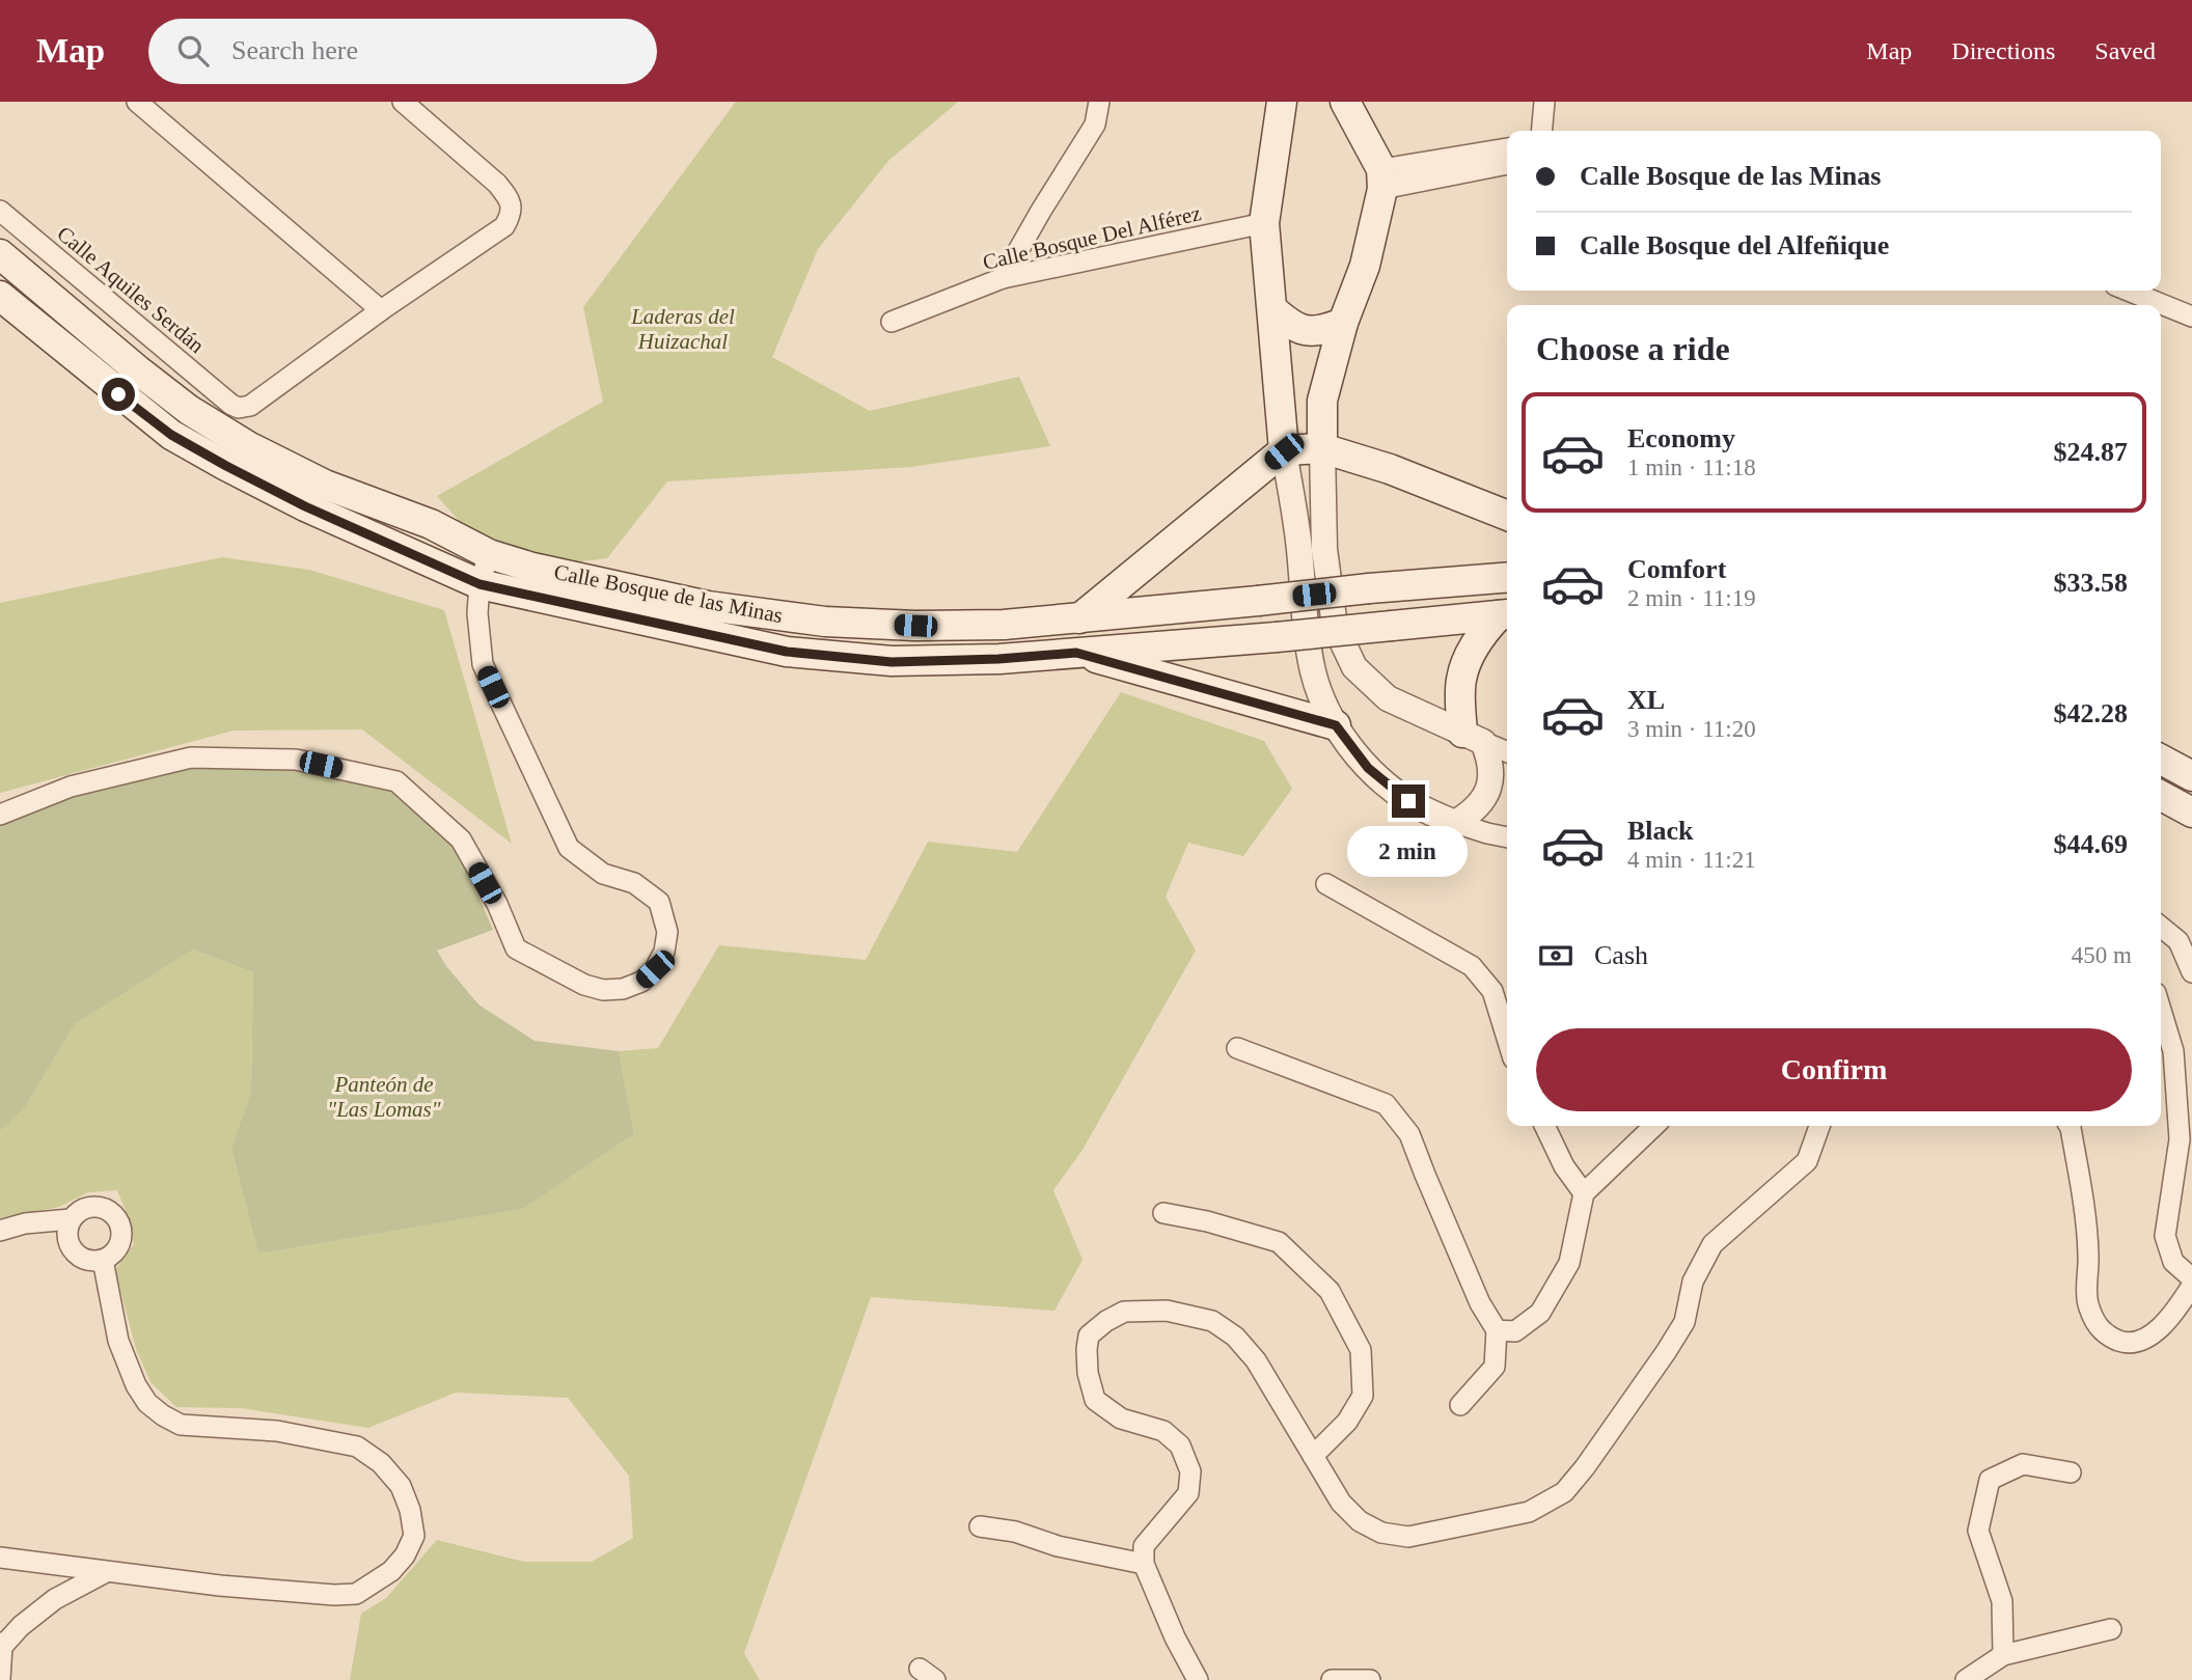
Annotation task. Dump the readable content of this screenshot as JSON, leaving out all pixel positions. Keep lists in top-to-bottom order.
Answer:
{
  "streets": {
    "main road": ["Calle Bosque de las Minas"],
    "street": ["Calle Bosque Del Alférez", "Calle Aquiles Serdán"]
  },
  "parks": ["Laderas del Huizachal", "Panteón de \"Las Lomas\""],
  "page": {
    "header": "Map",
    "search": "Search here",
    "nav": ["Map", "Directions", "Saved"],
    "banner": ["Calle Bosque de las Minas", "Calle Bosque del Alfeñique"],
    "heading": "Choose a ride",
    "list": [
      {
        "name": "Economy",
        "note": "1 min · 11:18",
        "value": "$24.87"
      },
      {
        "name": "Comfort",
        "note": "2 min · 11:19",
        "value": "$33.58"
      },
      {
        "name": "XL",
        "note": "3 min · 11:20",
        "value": "$42.28"
      },
      {
        "name": "Black",
        "note": "4 min · 11:21",
        "value": "$44.69"
      }
    ],
    "bubble": "2 min",
    "pay": ["Cash", "450 m"],
    "buttons": "Confirm"
  }
}
